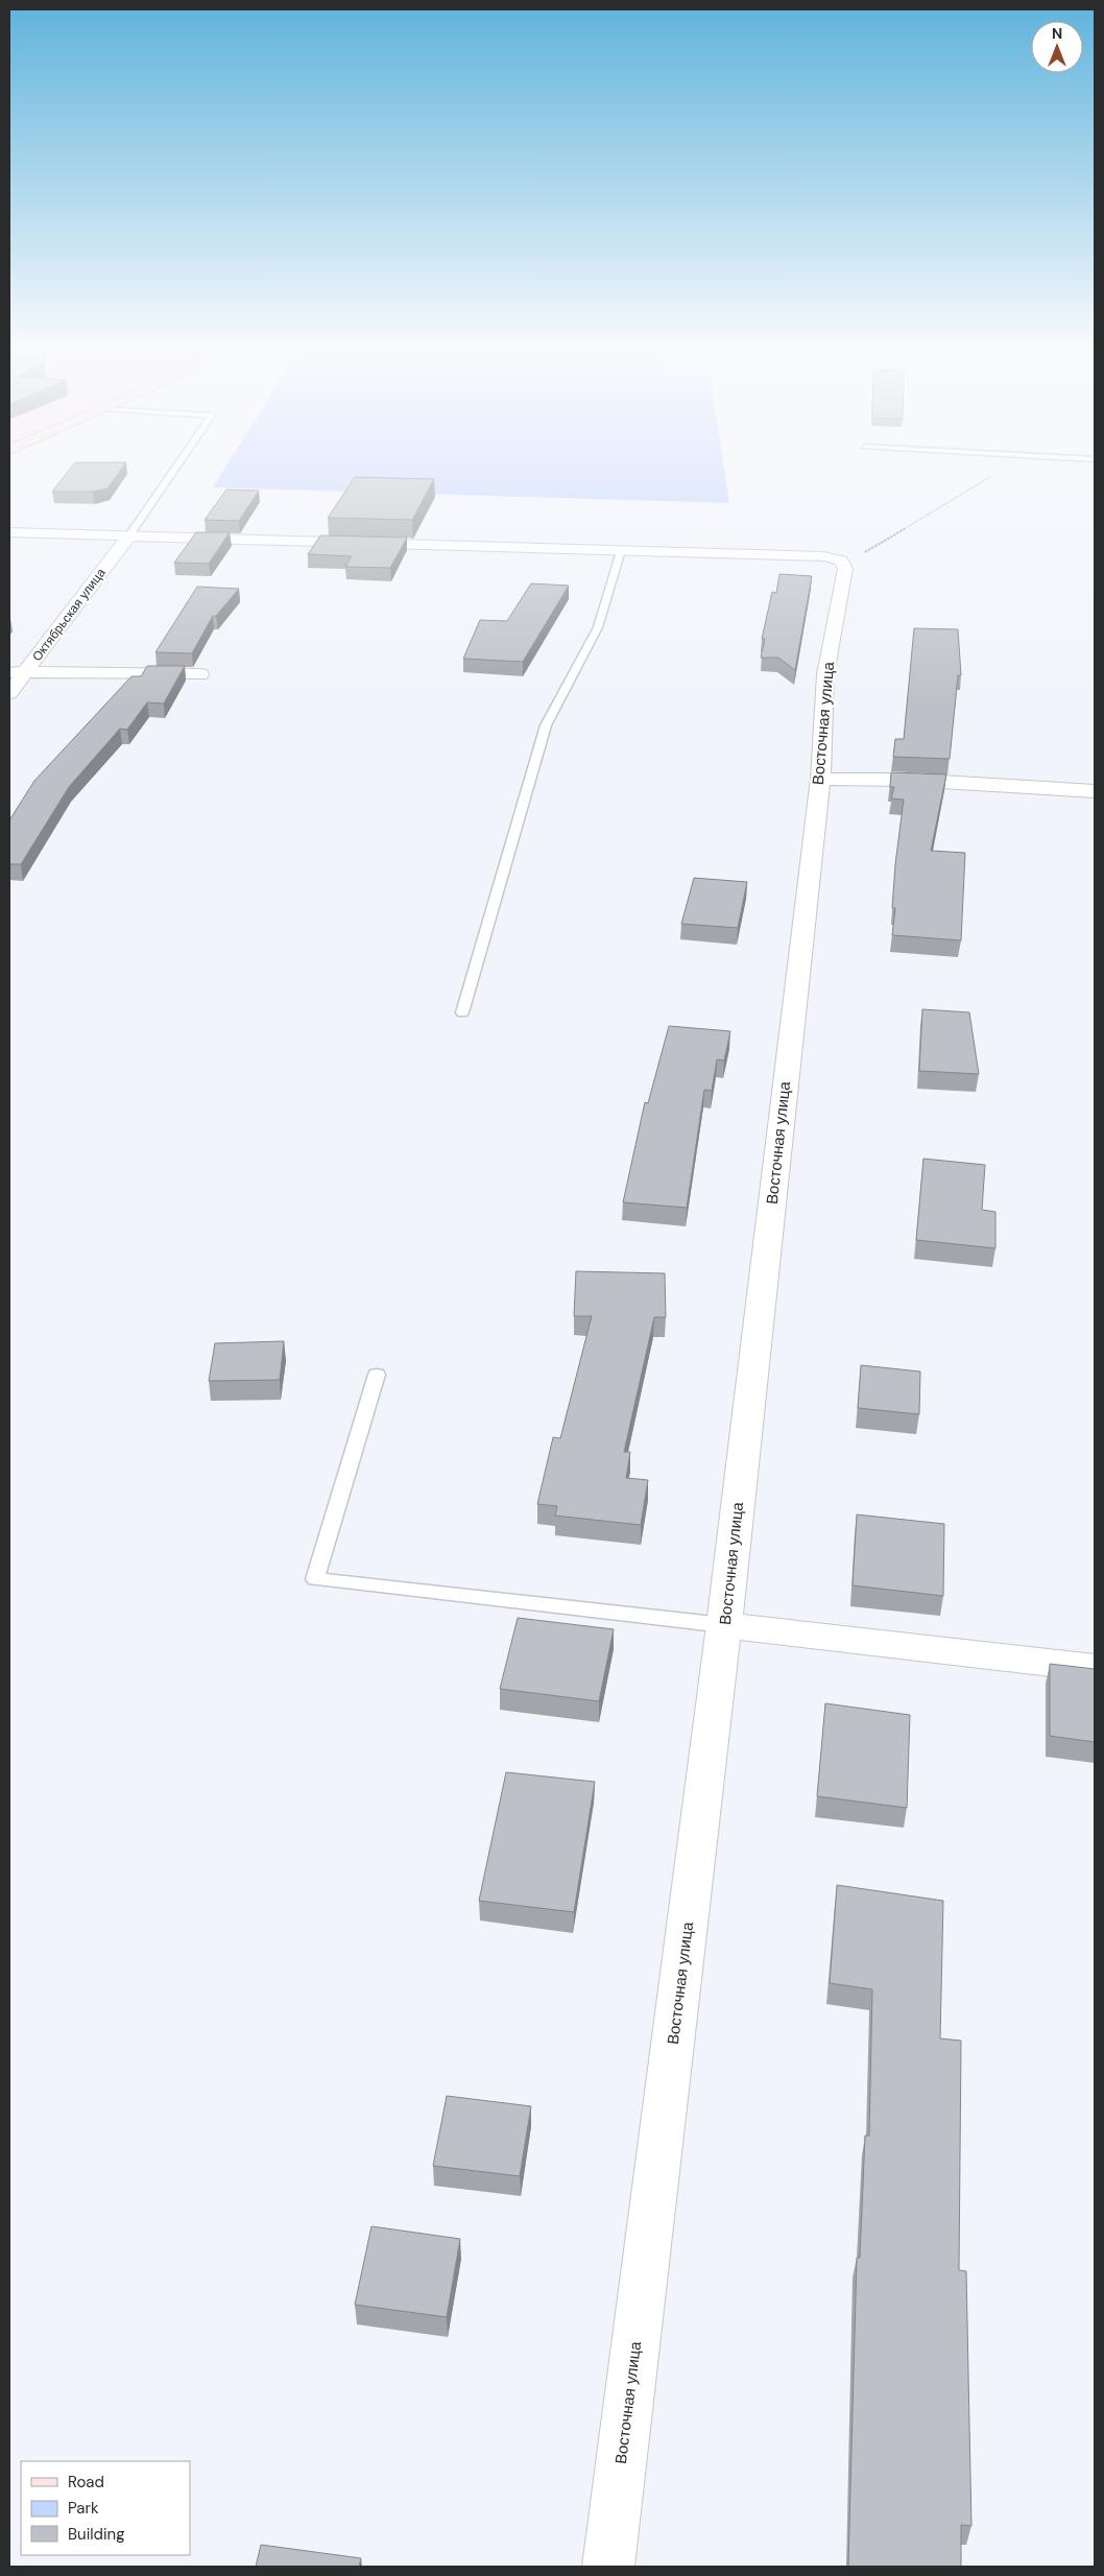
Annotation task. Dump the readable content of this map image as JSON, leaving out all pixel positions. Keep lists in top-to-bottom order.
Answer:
{
  "streets": {
    "street": ["Октябрьская улица", "Восточная улица"]
  },
  "legend": ["Road", "Park", "Building"],
  "north": "top"
}
